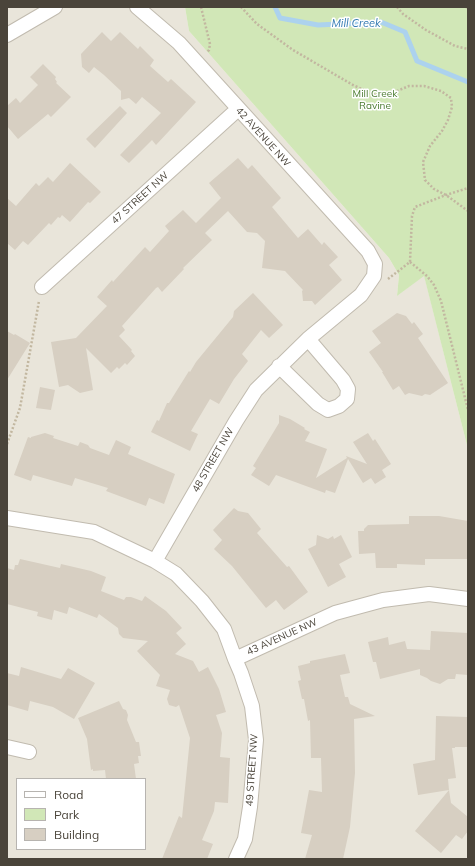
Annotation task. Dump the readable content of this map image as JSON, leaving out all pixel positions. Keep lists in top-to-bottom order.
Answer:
{
  "streets": {
    "street": [
      "42 AVENUE NW",
      "47 STREET NW",
      "48 STREET NW",
      "43 AVENUE NW",
      "49 STREET NW"
    ]
  },
  "crossings": [
    ["42 AVENUE NW", "47 STREET NW"],
    ["42 AVENUE NW", "48 STREET NW"],
    ["48 STREET NW", "43 AVENUE NW"],
    ["43 AVENUE NW", "49 STREET NW"]
  ],
  "water": ["Mill Creek"],
  "parks": ["Mill Creek Ravine"],
  "legend": ["Road", "Park", "Building"]
}
